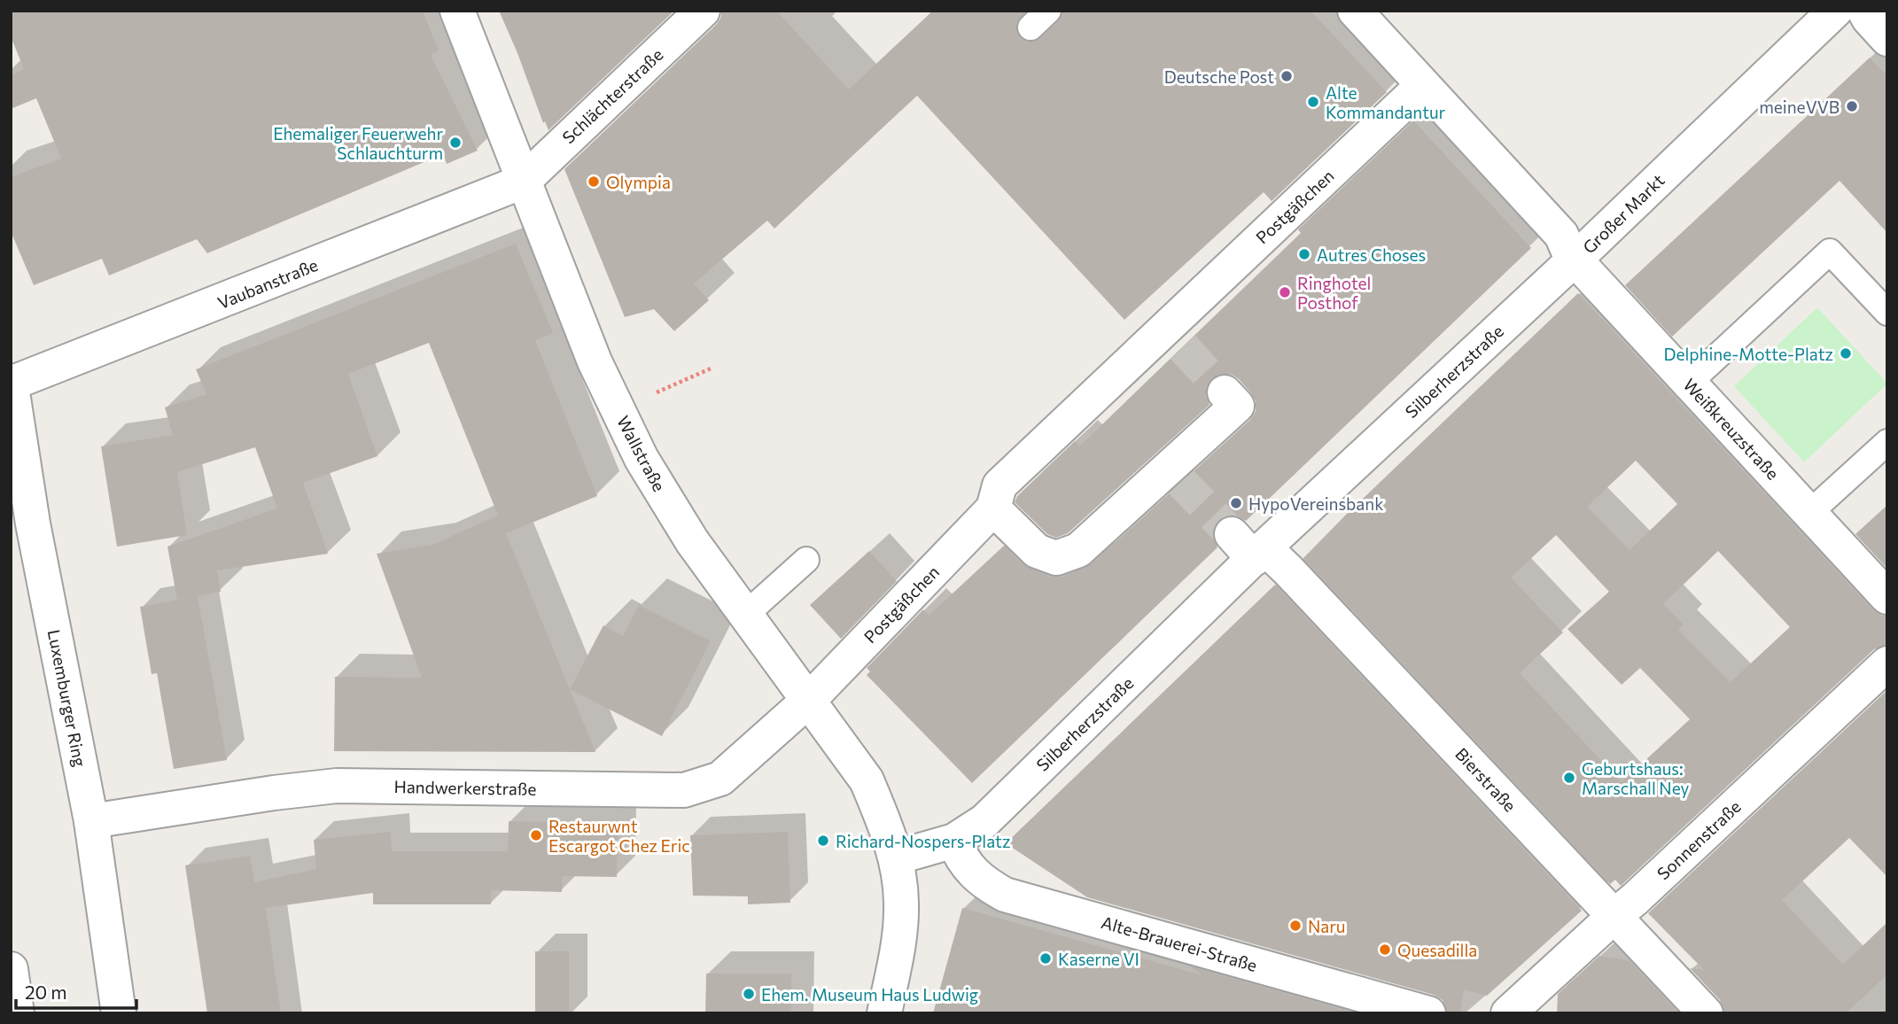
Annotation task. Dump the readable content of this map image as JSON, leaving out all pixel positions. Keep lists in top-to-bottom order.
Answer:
{
  "streets": {
    "street": [
      "Schlächterstraße",
      "Postgäßchen",
      "Großer Markt",
      "Vaubanstraße",
      "Silberherzstraße",
      "Weißkreuzstraße",
      "Wallstraße",
      "Luxemburger Ring",
      "Bierstraße",
      "Handwerkerstraße",
      "Sonnenstraße",
      "Alte-Brauerei-Straße"
    ]
  },
  "crossings": [
    ["Schlächterstraße", "Vaubanstraße"],
    ["Schlächterstraße", "Wallstraße"],
    ["Postgäßchen", "Großer Markt"],
    ["Postgäßchen", "Wallstraße"],
    ["Postgäßchen", "Handwerkerstraße"],
    ["Großer Markt", "Silberherzstraße"],
    ["Großer Markt", "Weißkreuzstraße"],
    ["Vaubanstraße", "Wallstraße"],
    ["Vaubanstraße", "Luxemburger Ring"],
    ["Silberherzstraße", "Weißkreuzstraße"],
    ["Silberherzstraße", "Wallstraße"],
    ["Silberherzstraße", "Bierstraße"],
    ["Silberherzstraße", "Alte-Brauerei-Straße"],
    ["Wallstraße", "Handwerkerstraße"],
    ["Luxemburger Ring", "Handwerkerstraße"],
    ["Bierstraße", "Sonnenstraße"]
  ],
  "places": [
    "Deutsche Post",
    "Alte Kommandantur",
    "meineVVB",
    "Ehemaliger Feuerwehr Schlauchturm",
    "Olympia",
    "Autres Choses",
    "Ringhotel Posthof",
    "Delphine-Motte-Platz",
    "HypoVereinsbank",
    "Geburtshaus: Marschall Ney",
    "Restaurwnt Escargot Chez Eric",
    "Richard-Nospers-Platz",
    "Naru",
    "Quesadilla",
    "Kaserne VI",
    "Ehem. Museum Haus Ludwig"
  ],
  "scale_bar": "20 m"
}
